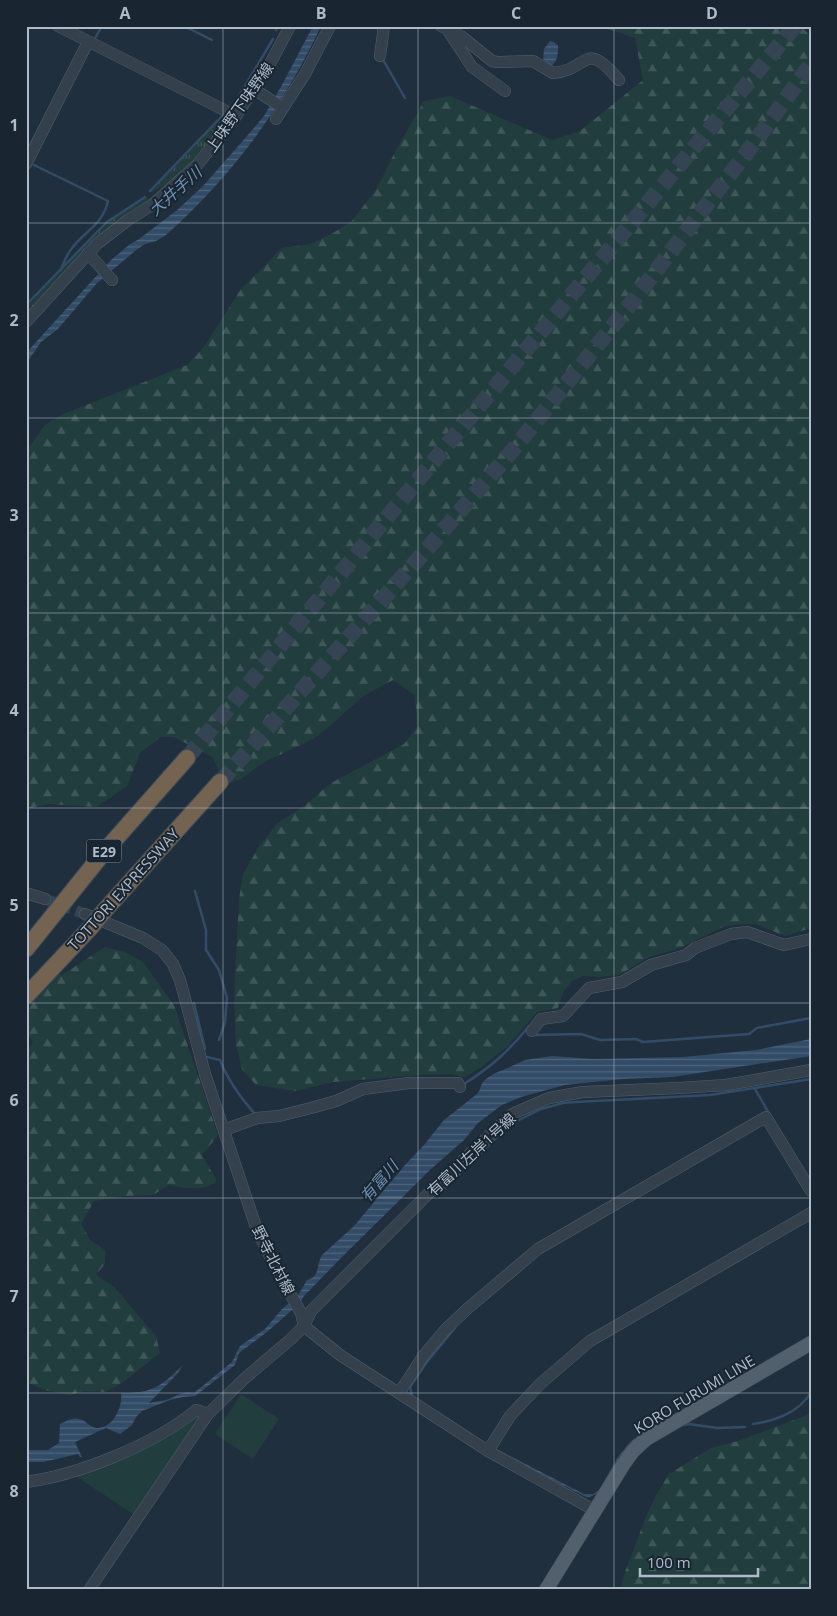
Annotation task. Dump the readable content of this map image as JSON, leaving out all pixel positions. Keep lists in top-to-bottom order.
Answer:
{
  "streets": {
    "highway": ["E29", "TOTTORI EXPRESSWAY"],
    "main road": ["KORO FURUMI LINE"],
    "street": ["上味野下味野線", "有富川左岸1号線", "野寺北村線"]
  },
  "crossings": [
    ["TOTTORI EXPRESSWAY", "野寺北村線"],
    ["有富川左岸1号線", "野寺北村線"]
  ],
  "water": ["大井手川", "有富川"],
  "scale_bar": "100 m",
  "grid": {
    "columns": [
      "A",
      "B",
      "C",
      "D"
    ],
    "rows": [
      "1",
      "2",
      "3",
      "4",
      "5",
      "6",
      "7",
      "8"
    ]
  }
}
